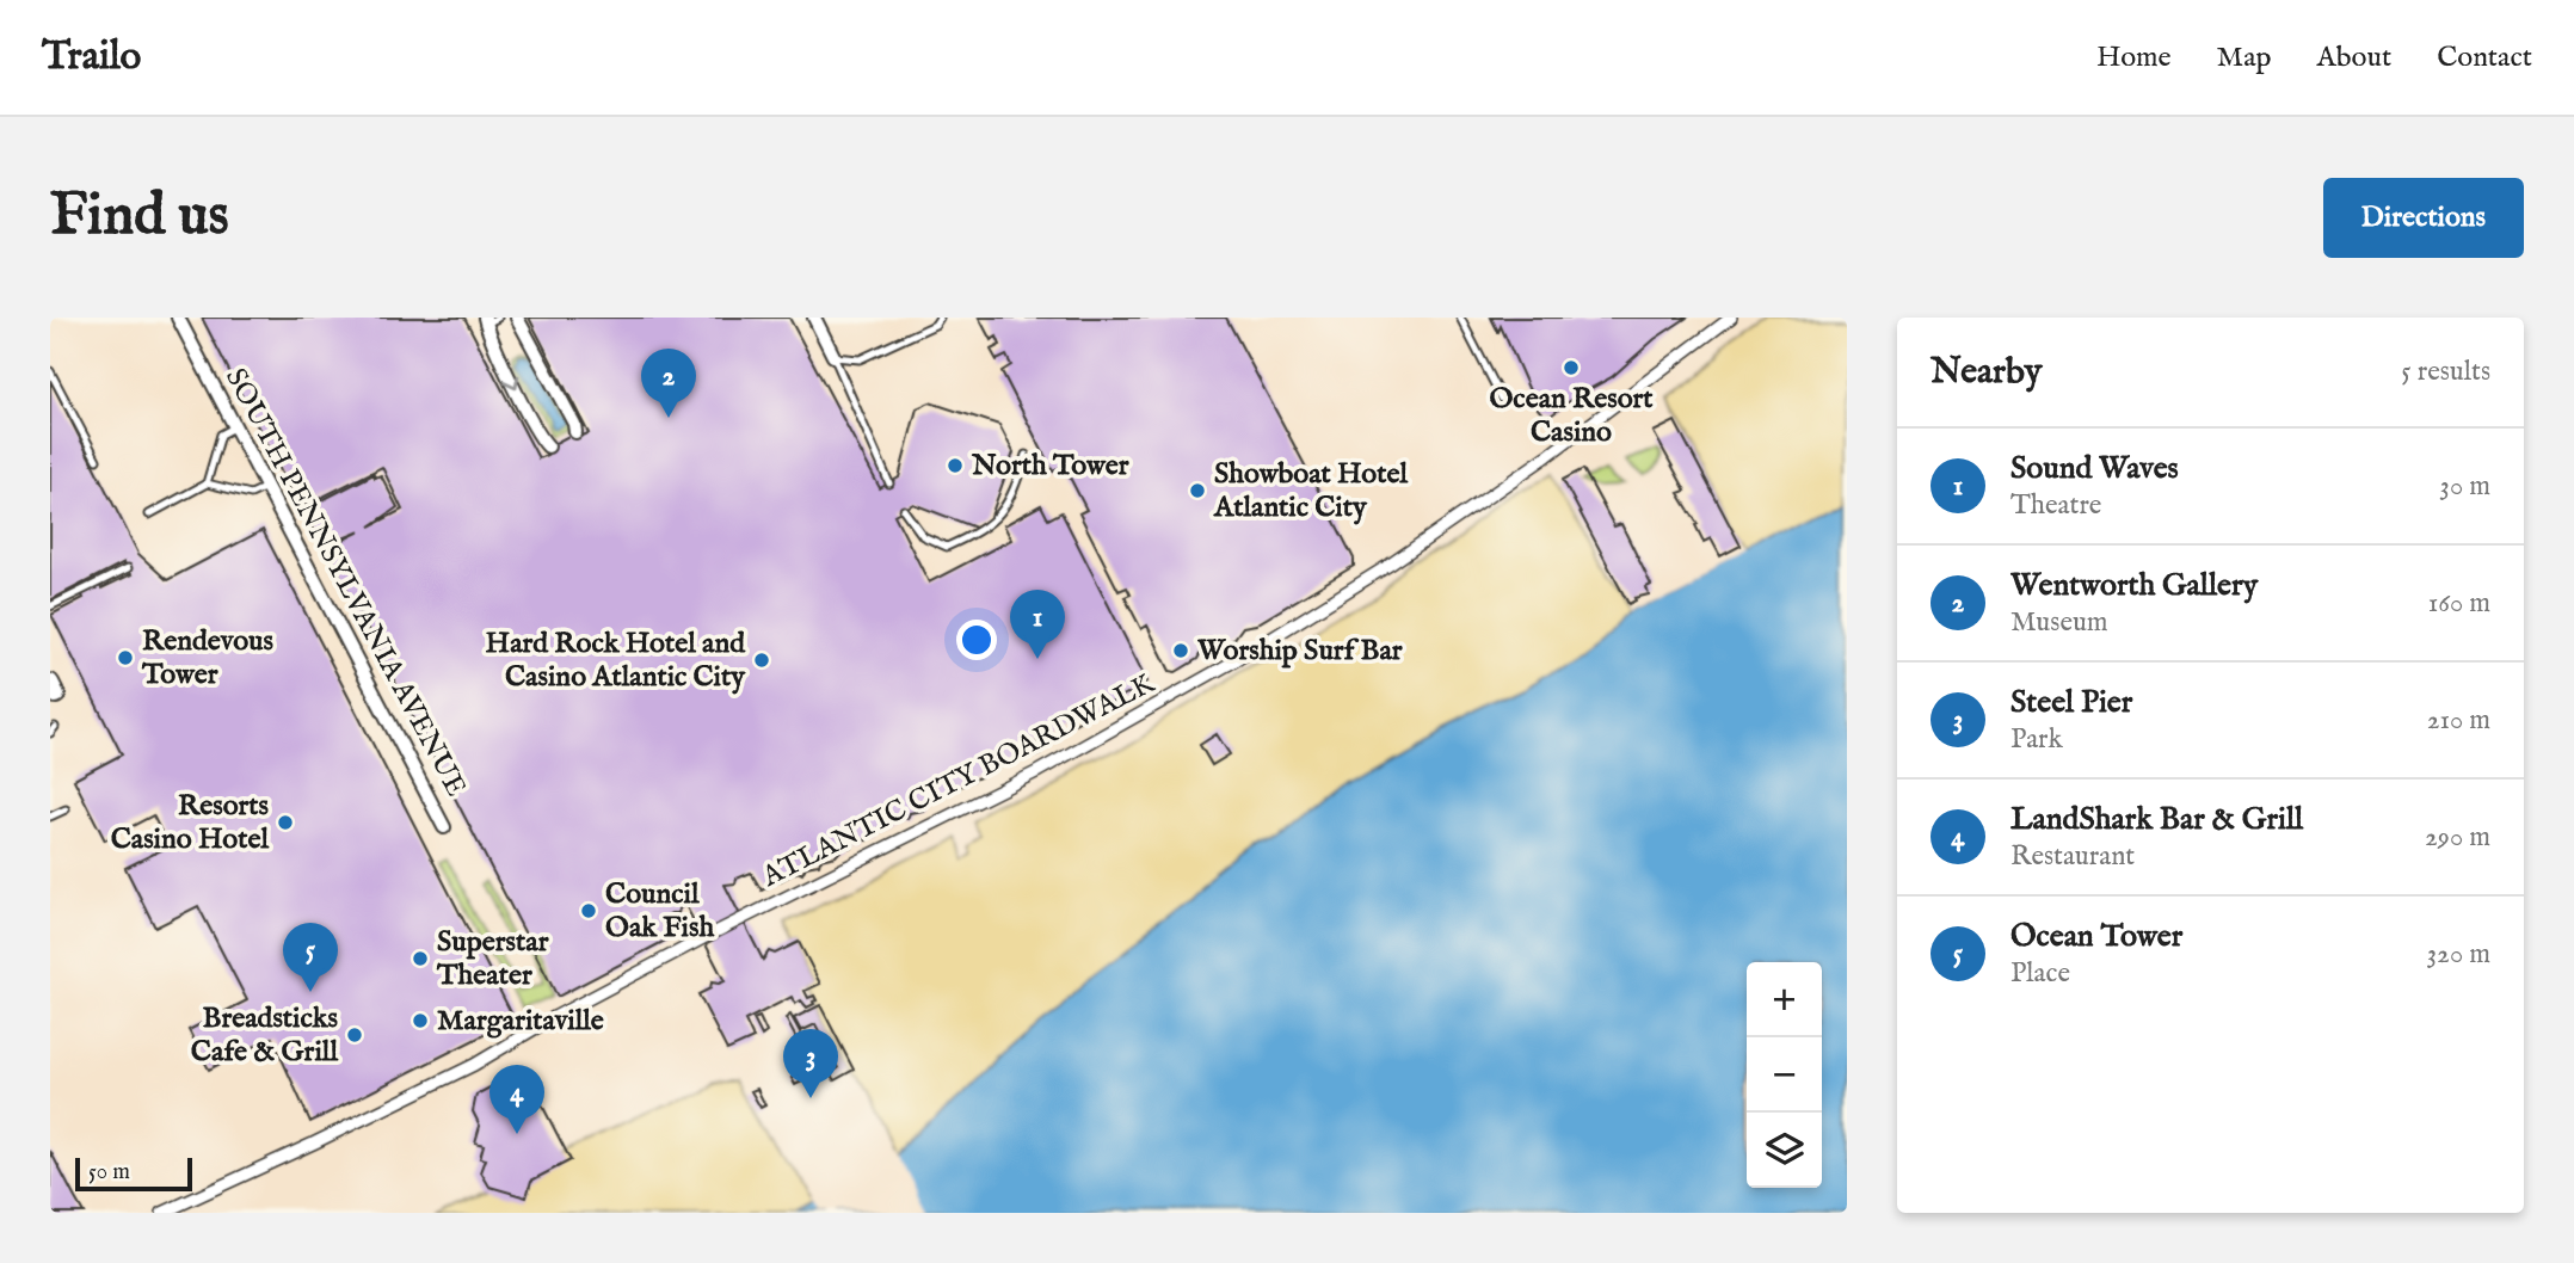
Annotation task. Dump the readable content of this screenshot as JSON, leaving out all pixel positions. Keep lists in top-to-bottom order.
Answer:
{
  "streets": {
    "street": ["SOUTH PENNSYLVANIA AVENUE", "ATLANTIC CITY BOARDWALK"]
  },
  "places": [
    "Ocean Resort Casino",
    "North Tower",
    "Showboat Hotel Atlantic City",
    "Worship Surf Bar",
    "Rendevous Tower",
    "Hard Rock Hotel and Casino Atlantic City",
    "Resorts Casino Hotel",
    "Council Oak Fish",
    "Superstar Theater",
    "Margaritaville",
    "Breadsticks Cafe & Grill"
  ],
  "scale_bar": "50 m",
  "page": {
    "header": "Trailo",
    "nav": [
      "Home",
      "Map",
      "About",
      "Contact"
    ],
    "buttons": "Directions",
    "title": "Find us",
    "heading": ["Nearby", "5 results"],
    "pins": [
      "2",
      "1",
      "5",
      "3",
      "4"
    ],
    "list": [
      {
        "mark": "1",
        "name": "Sound Waves",
        "note": "Theatre",
        "value": "30 m"
      },
      {
        "mark": "2",
        "name": "Wentworth Gallery",
        "note": "Museum",
        "value": "160 m"
      },
      {
        "mark": "3",
        "name": "Steel Pier",
        "note": "Park",
        "value": "210 m"
      },
      {
        "mark": "4",
        "name": "LandShark Bar & Grill",
        "note": "Restaurant",
        "value": "290 m"
      },
      {
        "mark": "5",
        "name": "Ocean Tower",
        "note": "Place",
        "value": "320 m"
      }
    ],
    "map_buttons": ["+", "−"],
    "scale": "50 m"
  }
}
